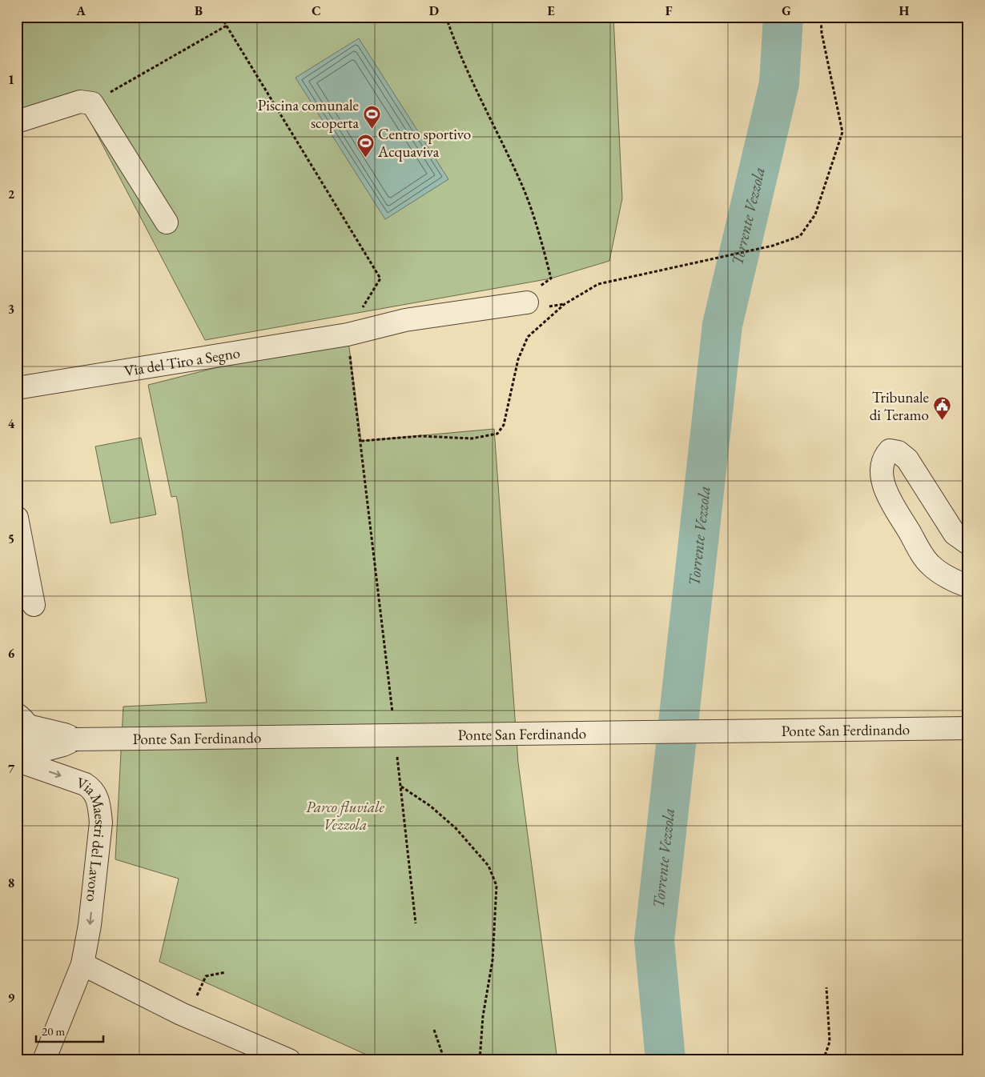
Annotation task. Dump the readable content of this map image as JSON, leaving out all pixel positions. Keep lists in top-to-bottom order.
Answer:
{
  "streets": {
    "street": ["Via del Tiro a Segno", "Ponte San Ferdinando", "Via Maestri del Lavoro"]
  },
  "crossings": [
    ["Ponte San Ferdinando", "Via Maestri del Lavoro"]
  ],
  "one_way": ["Via Maestri del Lavoro"],
  "water": ["Torrente Vezzola"],
  "parks": ["Parco fluviale Vezzola"],
  "places": {
    "sports": ["Piscina comunale scoperta", "Centro sportivo Acquaviva"],
    "public building": ["Tribunale di Teramo"]
  },
  "scale_bar": "20 m",
  "grid": {
    "columns": [
      "A",
      "B",
      "C",
      "D",
      "E",
      "F",
      "G",
      "H"
    ],
    "rows": [
      "1",
      "2",
      "3",
      "4",
      "5",
      "6",
      "7",
      "8",
      "9"
    ]
  }
}
